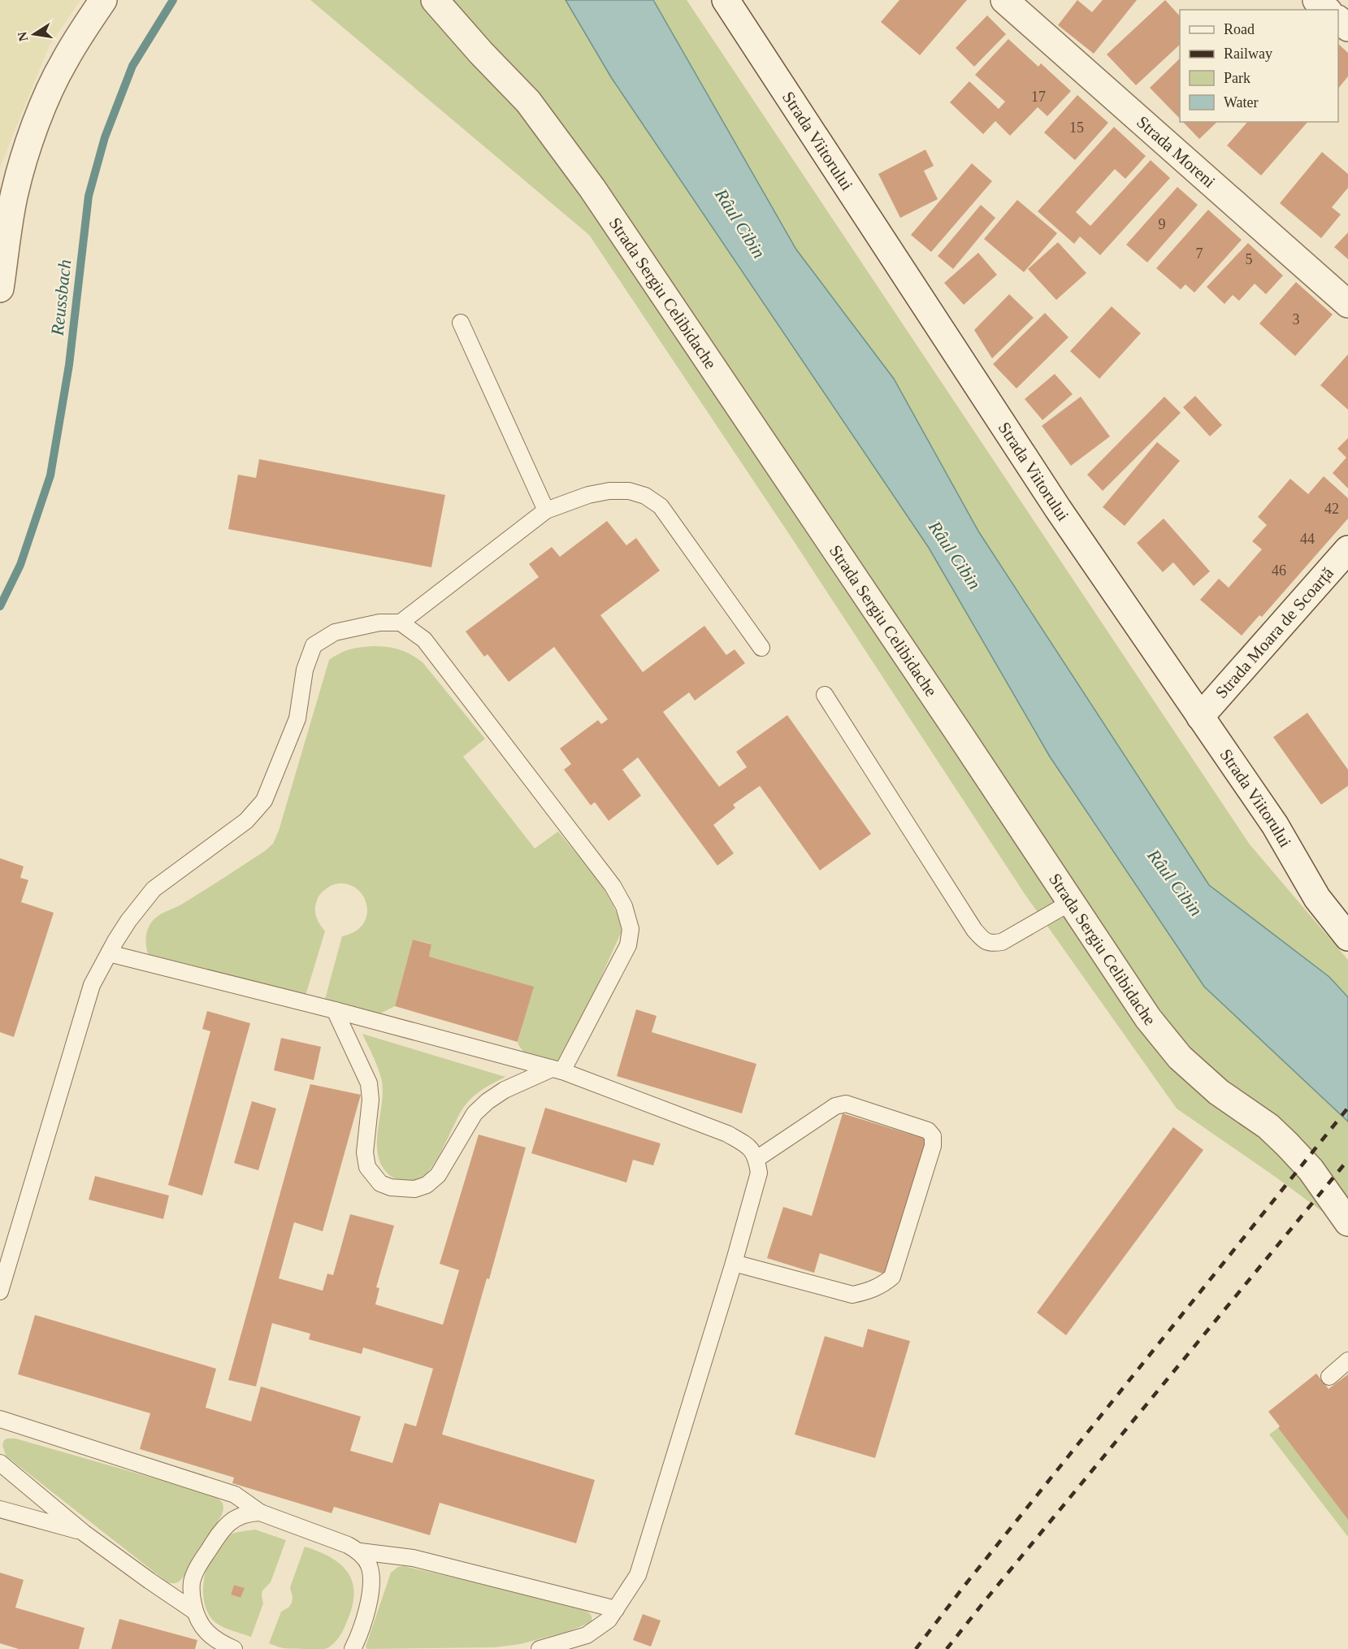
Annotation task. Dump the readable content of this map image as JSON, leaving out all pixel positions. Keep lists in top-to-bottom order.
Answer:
{
  "streets": {
    "street": [
      "Strada Viitorului",
      "Strada Moreni",
      "Strada Sergiu Celibidache",
      "Strada Moara de Scoarță"
    ]
  },
  "crossings": [
    ["Strada Viitorului", "Strada Moara de Scoarță"]
  ],
  "water": ["Râul Cibin", "Reussbach"],
  "house_numbers": [
    "17",
    "15",
    "9",
    "7",
    "5",
    "3",
    "42",
    "44",
    "46"
  ],
  "legend": [
    "Road",
    "Railway",
    "Park",
    "Water"
  ],
  "north": "left"
}
